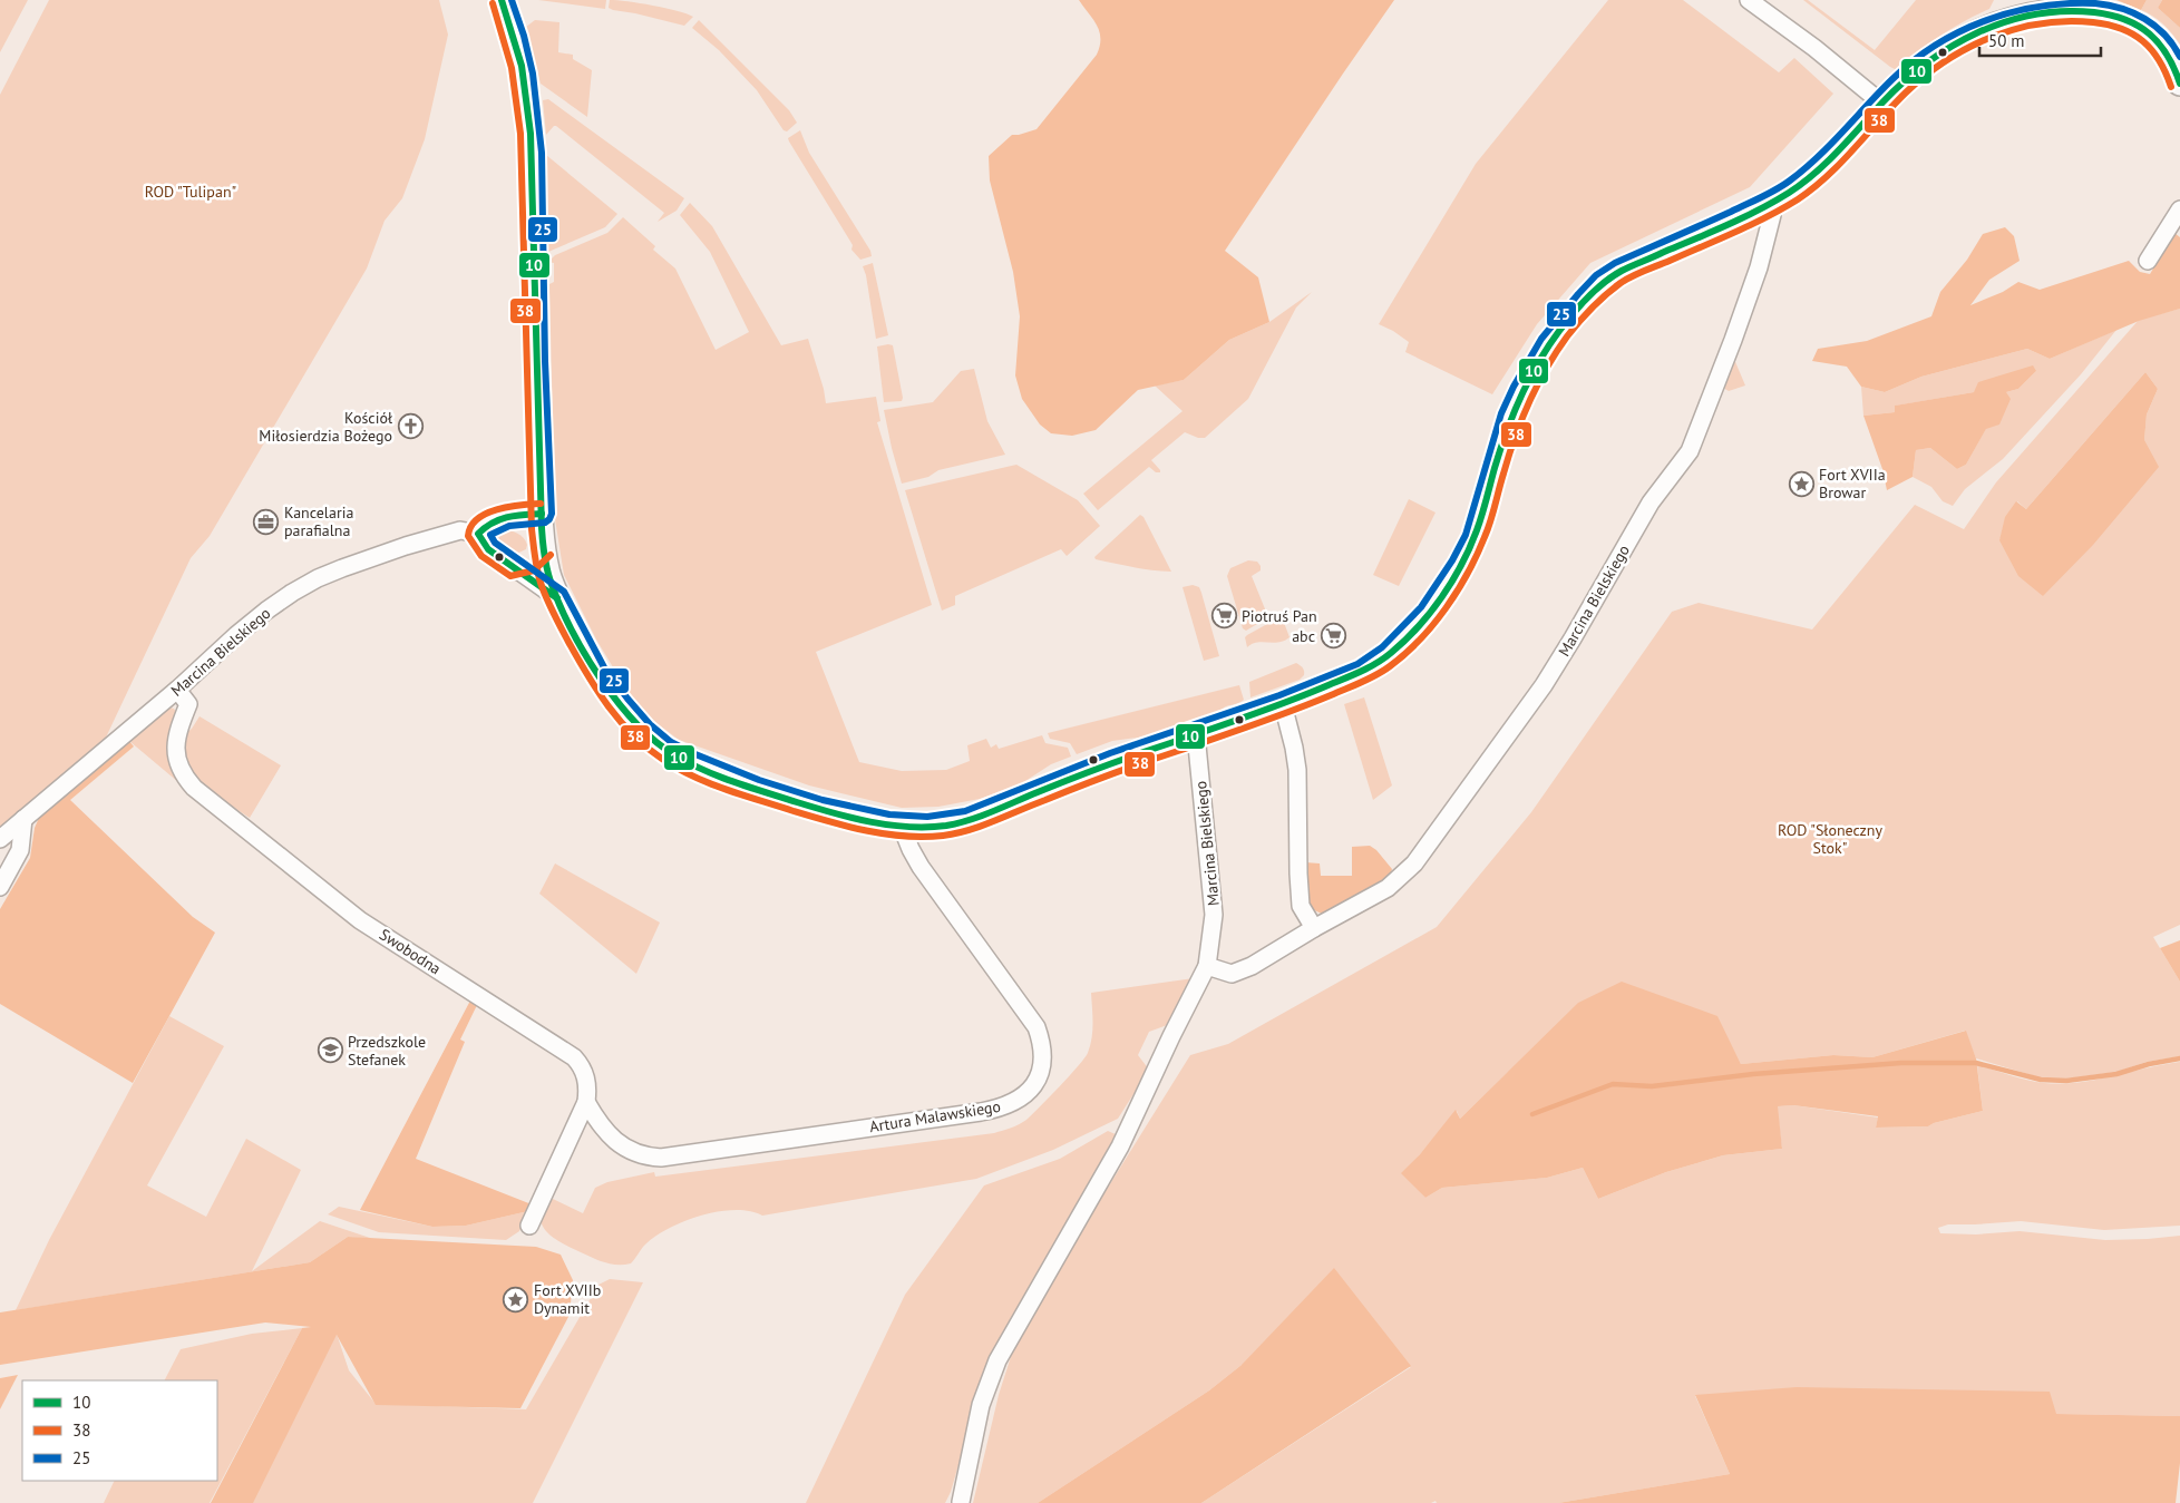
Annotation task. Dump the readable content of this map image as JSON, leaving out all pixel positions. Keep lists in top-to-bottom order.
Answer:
{
  "streets": {
    "street": ["Marcina Bielskiego", "Swobodna", "Artura Malawskiego"]
  },
  "crossings": [
    ["Marcina Bielskiego", "Swobodna"],
    ["Swobodna", "Artura Malawskiego"]
  ],
  "parks": ["ROD \"Tulipan\"", "ROD \"Słoneczny Stok\""],
  "places": {
    "church": ["Kościół Miłosierdzia Bożego"],
    "place": ["Fort XVIIa Browar", "Fort XVIIb Dynamit"],
    "office": ["Kancelaria parafialna"],
    "supermarket": ["Piotruś Pan", "abc"],
    "school or university": ["Przedszkole Stefanek"]
  },
  "lines": ["transit line 10", "transit line 25", "transit line 38"],
  "legend": ["10", "38", "25"],
  "scale_bar": "50 m"
}
